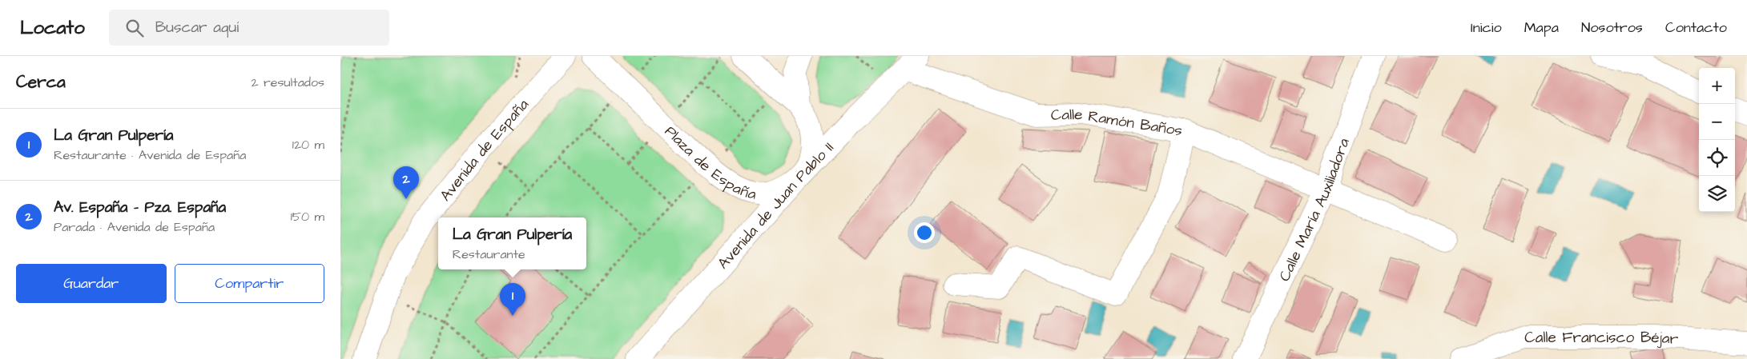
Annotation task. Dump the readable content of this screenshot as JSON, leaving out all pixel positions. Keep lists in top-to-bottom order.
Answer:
{
  "streets": {
    "street": [
      "Calle Ramón Baños",
      "Avenida de España",
      "Plaza de España",
      "Avenida de Juan Pablo II",
      "Calle María Auxiliadora",
      "Calle Francisco Béjar"
    ]
  },
  "crossings": [
    ["Calle Ramón Baños", "Avenida de Juan Pablo II"],
    ["Calle Ramón Baños", "Calle María Auxiliadora"],
    ["Plaza de España", "Avenida de Juan Pablo II"]
  ],
  "page": {
    "header": "Locato",
    "search": "Buscar aquí",
    "nav": [
      "Inicio",
      "Mapa",
      "Nosotros",
      "Contacto"
    ],
    "heading": ["Cerca", "2 resultados"],
    "map_buttons": ["+", "−"],
    "list": [
      {
        "mark": "1",
        "name": "La Gran Pulpería",
        "note": "Restaurante · Avenida de España",
        "value": "120 m"
      },
      {
        "mark": "2",
        "name": "Av. España - Pza. España",
        "note": "Parada · Avenida de España",
        "value": "150 m"
      }
    ],
    "pins": ["2", "1"],
    "popup": ["La Gran Pulpería", "Restaurante"],
    "buttons": ["Guardar", "Compartir"]
  }
}
